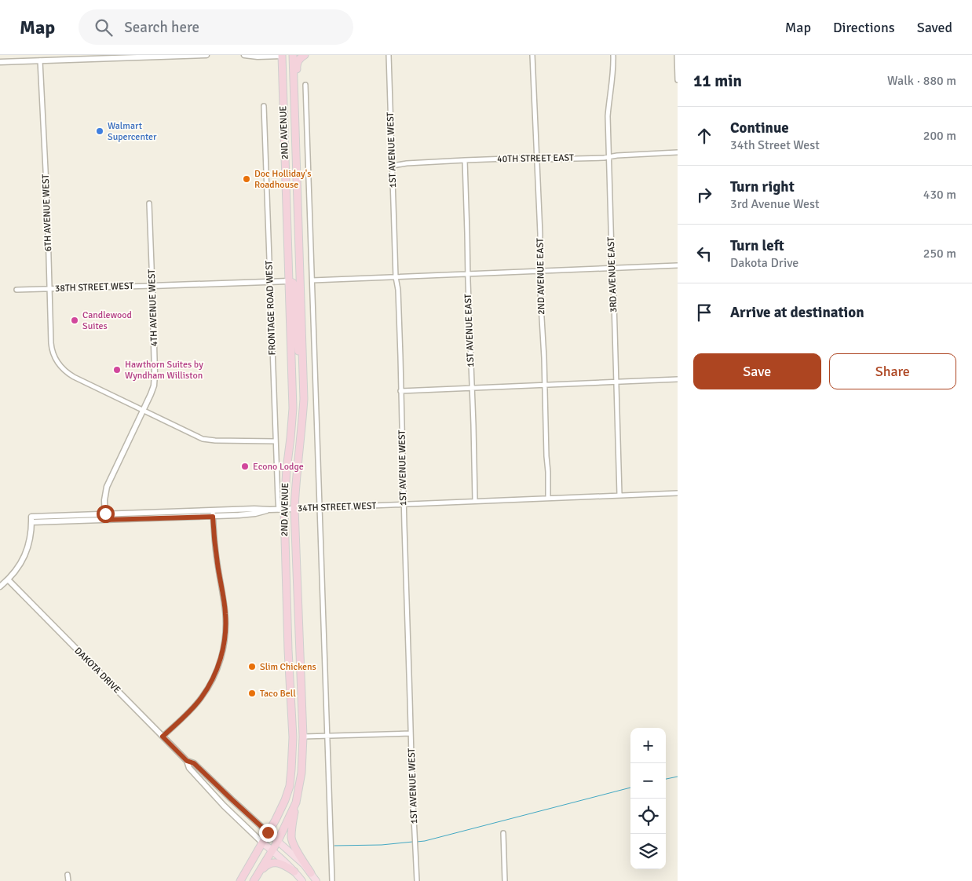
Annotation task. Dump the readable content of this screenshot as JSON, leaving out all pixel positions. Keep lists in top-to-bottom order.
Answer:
{
  "streets": {
    "highway": ["2ND AVENUE"],
    "street": [
      "1ST AVENUE WEST",
      "40TH STREET EAST",
      "6TH AVENUE WEST",
      "3RD AVENUE EAST",
      "2ND AVENUE EAST",
      "38TH STREET WEST",
      "4TH AVENUE WEST",
      "FRONTAGE ROAD WEST",
      "1ST AVENUE EAST",
      "34TH STREET WEST",
      "DAKOTA DRIVE"
    ]
  },
  "crossings": [
    ["2ND AVENUE", "38TH STREET WEST"],
    ["2ND AVENUE", "FRONTAGE ROAD WEST"],
    ["2ND AVENUE", "34TH STREET WEST"],
    ["2ND AVENUE", "DAKOTA DRIVE"],
    ["1ST AVENUE WEST", "40TH STREET EAST"],
    ["1ST AVENUE WEST", "34TH STREET WEST"],
    ["40TH STREET EAST", "3RD AVENUE EAST"],
    ["40TH STREET EAST", "2ND AVENUE EAST"],
    ["40TH STREET EAST", "1ST AVENUE EAST"],
    ["6TH AVENUE WEST", "38TH STREET WEST"],
    ["6TH AVENUE WEST", "4TH AVENUE WEST"],
    ["3RD AVENUE EAST", "34TH STREET WEST"],
    ["2ND AVENUE EAST", "34TH STREET WEST"],
    ["38TH STREET WEST", "4TH AVENUE WEST"],
    ["38TH STREET WEST", "FRONTAGE ROAD WEST"],
    ["4TH AVENUE WEST", "34TH STREET WEST"],
    ["FRONTAGE ROAD WEST", "34TH STREET WEST"],
    ["1ST AVENUE EAST", "34TH STREET WEST"]
  ],
  "places": [
    "Walmart Supercenter",
    "Doc Holliday's Roadhouse",
    "Candlewood Suites",
    "Hawthorn Suites by Wyndham Williston",
    "Econo Lodge",
    "Slim Chickens",
    "Taco Bell"
  ],
  "page": {
    "header": "Map",
    "search": "Search here",
    "nav": ["Map", "Directions", "Saved"],
    "heading": ["11 min", "Walk · 880 m"],
    "list": [
      ["Continue", "34th Street West", "200 m"],
      ["Turn right", "3rd Avenue West", "430 m"],
      ["Turn left", "Dakota Drive", "250 m"],
      "Arrive at destination"
    ],
    "buttons": ["Save", "Share"],
    "map_buttons": ["+", "−"]
  }
}
